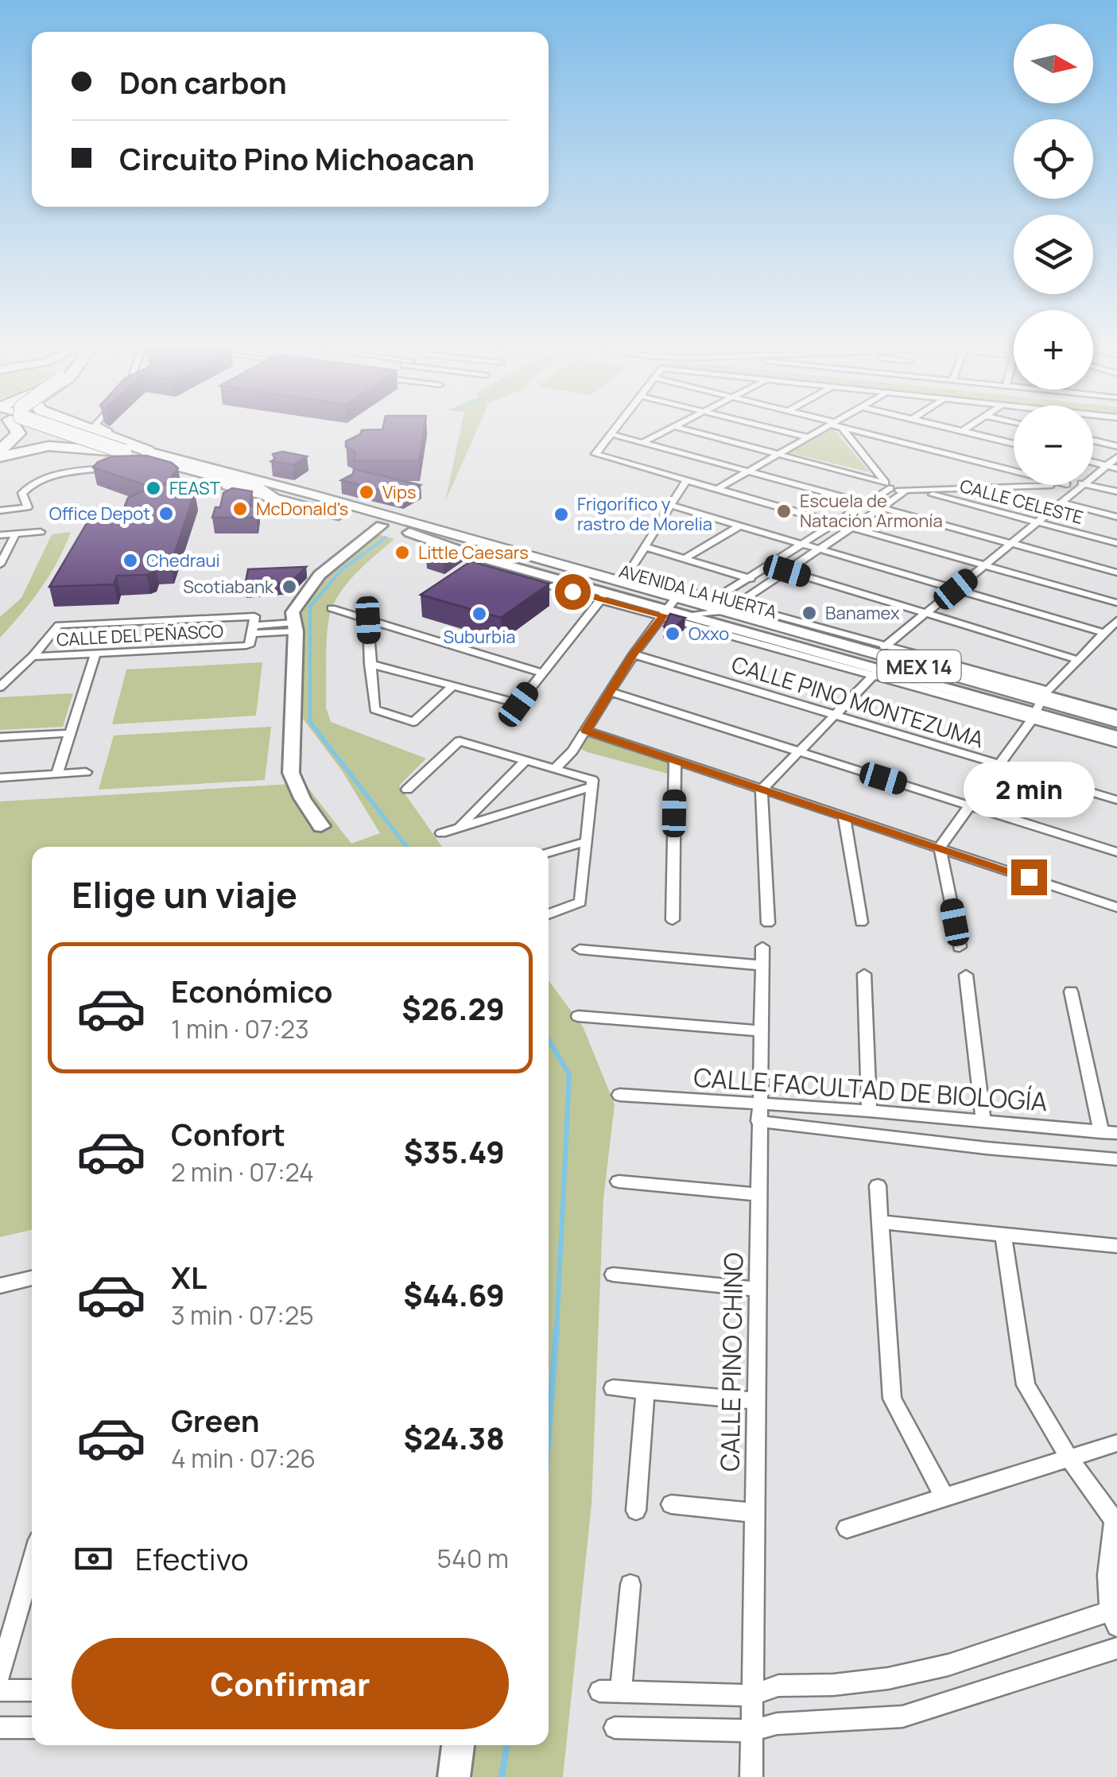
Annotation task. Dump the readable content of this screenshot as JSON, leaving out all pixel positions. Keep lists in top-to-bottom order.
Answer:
{
  "streets": {
    "main road": ["AVENIDA LA HUERTA", "MEX 14"],
    "street": [
      "CALLE CELESTE",
      "CALLE DEL PEÑASCO",
      "CALLE PINO MONTEZUMA",
      "CALLE FACULTAD DE BIOLOGÍA",
      "CALLE PINO CHINO"
    ]
  },
  "crossings": [
    ["AVENIDA LA HUERTA", "MEX 14"],
    ["CALLE FACULTAD DE BIOLOGÍA", "CALLE PINO CHINO"]
  ],
  "places": [
    "FEAST",
    "Vips",
    "McDonald's",
    "Escuela de Natación Armonía",
    "Office Depot",
    "Frigorífico y rastro de Morelia",
    "Little Caesars",
    "Chedraui",
    "Scotiabank",
    "Banamex",
    "Suburbia",
    "Oxxo"
  ],
  "north": "right",
  "page": {
    "map_buttons": ["+", "−"],
    "banner": ["Don carbon", "Circuito Pino Michoacan"],
    "bubble": "2 min",
    "heading": "Elige un viaje",
    "list": [
      {
        "name": "Económico",
        "note": "1 min · 07:23",
        "value": "$26.29"
      },
      {
        "name": "Confort",
        "note": "2 min · 07:24",
        "value": "$35.49"
      },
      {
        "name": "XL",
        "note": "3 min · 07:25",
        "value": "$44.69"
      },
      {
        "name": "Green",
        "note": "4 min · 07:26",
        "value": "$24.38"
      }
    ],
    "pay": ["Efectivo", "540 m"],
    "buttons": "Confirmar"
  }
}
